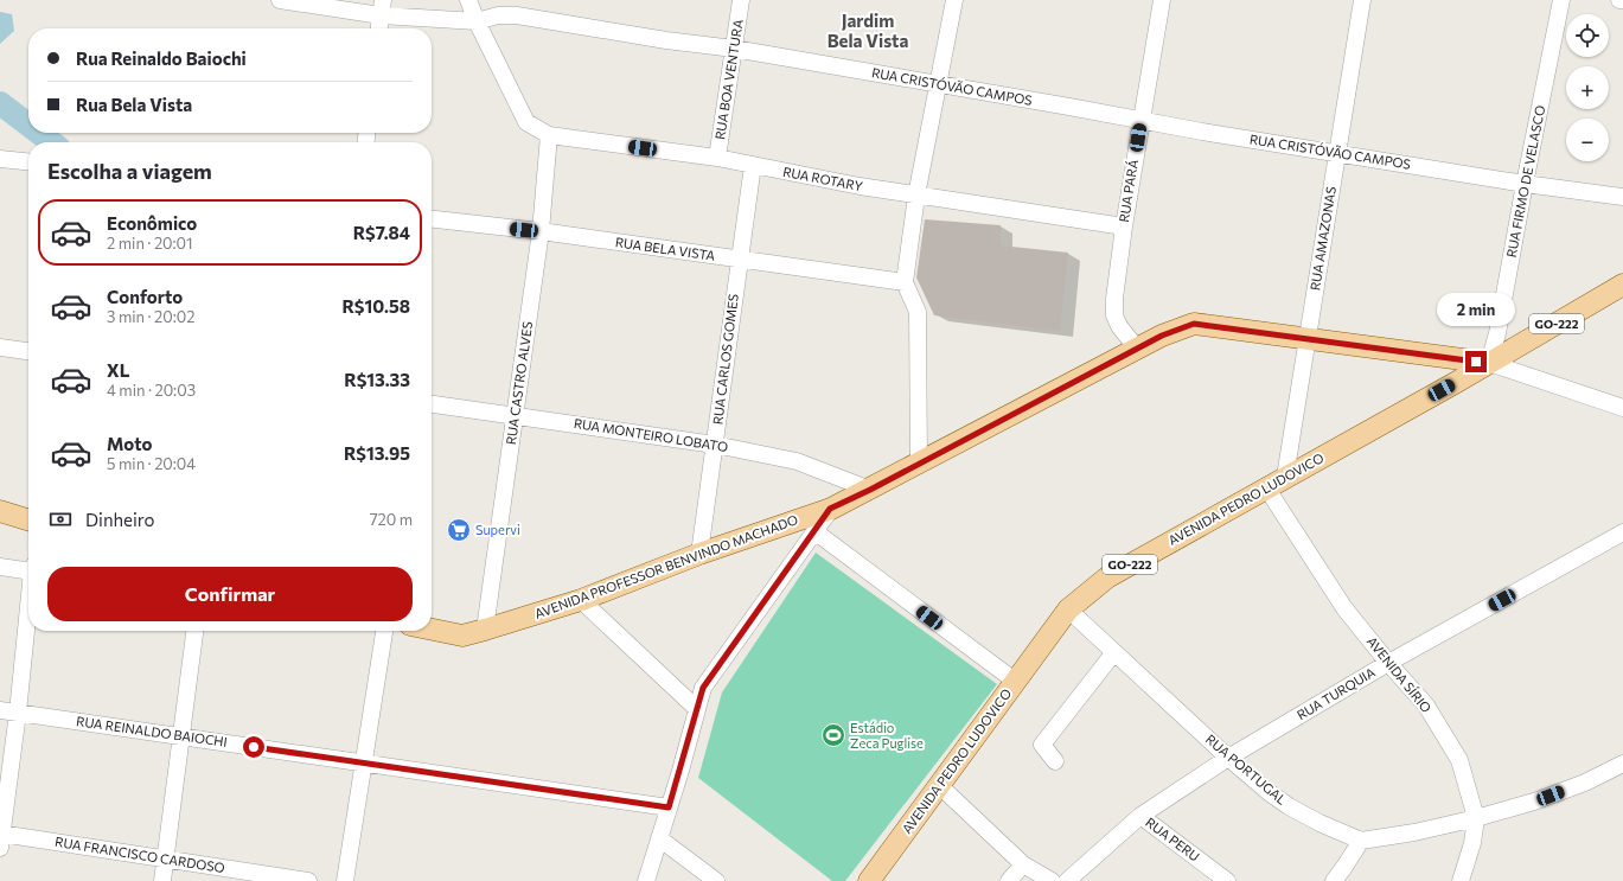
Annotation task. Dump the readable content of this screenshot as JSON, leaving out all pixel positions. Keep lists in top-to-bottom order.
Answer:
{
  "streets": {
    "main road": ["GO-222", "AVENIDA PEDRO LUDOVICO", "AVENIDA PROFESSOR BENVINDO MACHADO"],
    "street": [
      "RUA BOA VENTURA",
      "RUA CRISTÓVÃO CAMPOS",
      "RUA ROTARY",
      "RUA FIRMO DE VELASCO",
      "RUA PARÁ",
      "RUA AMAZONAS",
      "RUA BELA VISTA",
      "RUA CARLOS GOMES",
      "RUA CASTRO ALVES",
      "RUA MONTEIRO LOBATO",
      "AVENIDA SÍRIO",
      "RUA TURQUIA",
      "RUA REINALDO BAIOCHI",
      "RUA PORTUGAL",
      "RUA PERU",
      "RUA FRANCISCO CARDOSO"
    ]
  },
  "crossings": [
    ["RUA BOA VENTURA", "RUA CRISTÓVÃO CAMPOS"],
    ["RUA BOA VENTURA", "RUA ROTARY"],
    ["RUA CRISTÓVÃO CAMPOS", "RUA ROTARY"],
    ["RUA CRISTÓVÃO CAMPOS", "RUA FIRMO DE VELASCO"],
    ["RUA CRISTÓVÃO CAMPOS", "RUA PARÁ"],
    ["RUA CRISTÓVÃO CAMPOS", "RUA AMAZONAS"],
    ["RUA ROTARY", "RUA PARÁ"],
    ["RUA ROTARY", "RUA CARLOS GOMES"],
    ["RUA ROTARY", "RUA CASTRO ALVES"],
    ["RUA FIRMO DE VELASCO", "AVENIDA PEDRO LUDOVICO"],
    ["RUA PARÁ", "AVENIDA PROFESSOR BENVINDO MACHADO"],
    ["RUA AMAZONAS", "AVENIDA PEDRO LUDOVICO"],
    ["RUA AMAZONAS", "AVENIDA PROFESSOR BENVINDO MACHADO"],
    ["RUA BELA VISTA", "RUA CARLOS GOMES"],
    ["RUA BELA VISTA", "RUA CASTRO ALVES"],
    ["RUA CARLOS GOMES", "RUA MONTEIRO LOBATO"],
    ["RUA CARLOS GOMES", "AVENIDA PROFESSOR BENVINDO MACHADO"],
    ["RUA CASTRO ALVES", "RUA MONTEIRO LOBATO"],
    ["RUA CASTRO ALVES", "AVENIDA PROFESSOR BENVINDO MACHADO"],
    ["RUA MONTEIRO LOBATO", "AVENIDA PROFESSOR BENVINDO MACHADO"],
    ["AVENIDA PEDRO LUDOVICO", "AVENIDA SÍRIO"],
    ["AVENIDA PEDRO LUDOVICO", "RUA PORTUGAL"],
    ["AVENIDA SÍRIO", "RUA TURQUIA"],
    ["RUA TURQUIA", "RUA PORTUGAL"],
    ["RUA TURQUIA", "RUA PERU"]
  ],
  "districts": ["Jardim Bela Vista"],
  "places": {
    "supermarket": ["Supervi"],
    "sports": ["Estádio Zeca Puglise"]
  },
  "page": {
    "map_buttons": ["+", "−"],
    "banner": ["Rua Reinaldo Baiochi", "Rua Bela Vista"],
    "heading": "Escolha a viagem",
    "list": [
      {
        "name": "Econômico",
        "note": "2 min · 20:01",
        "value": "R$7.84"
      },
      {
        "name": "Conforto",
        "note": "3 min · 20:02",
        "value": "R$10.58"
      },
      {
        "name": "XL",
        "note": "4 min · 20:03",
        "value": "R$13.33"
      },
      {
        "name": "Moto",
        "note": "5 min · 20:04",
        "value": "R$13.95"
      }
    ],
    "bubble": "2 min",
    "pay": ["Dinheiro", "720 m"],
    "buttons": "Confirmar"
  }
}
